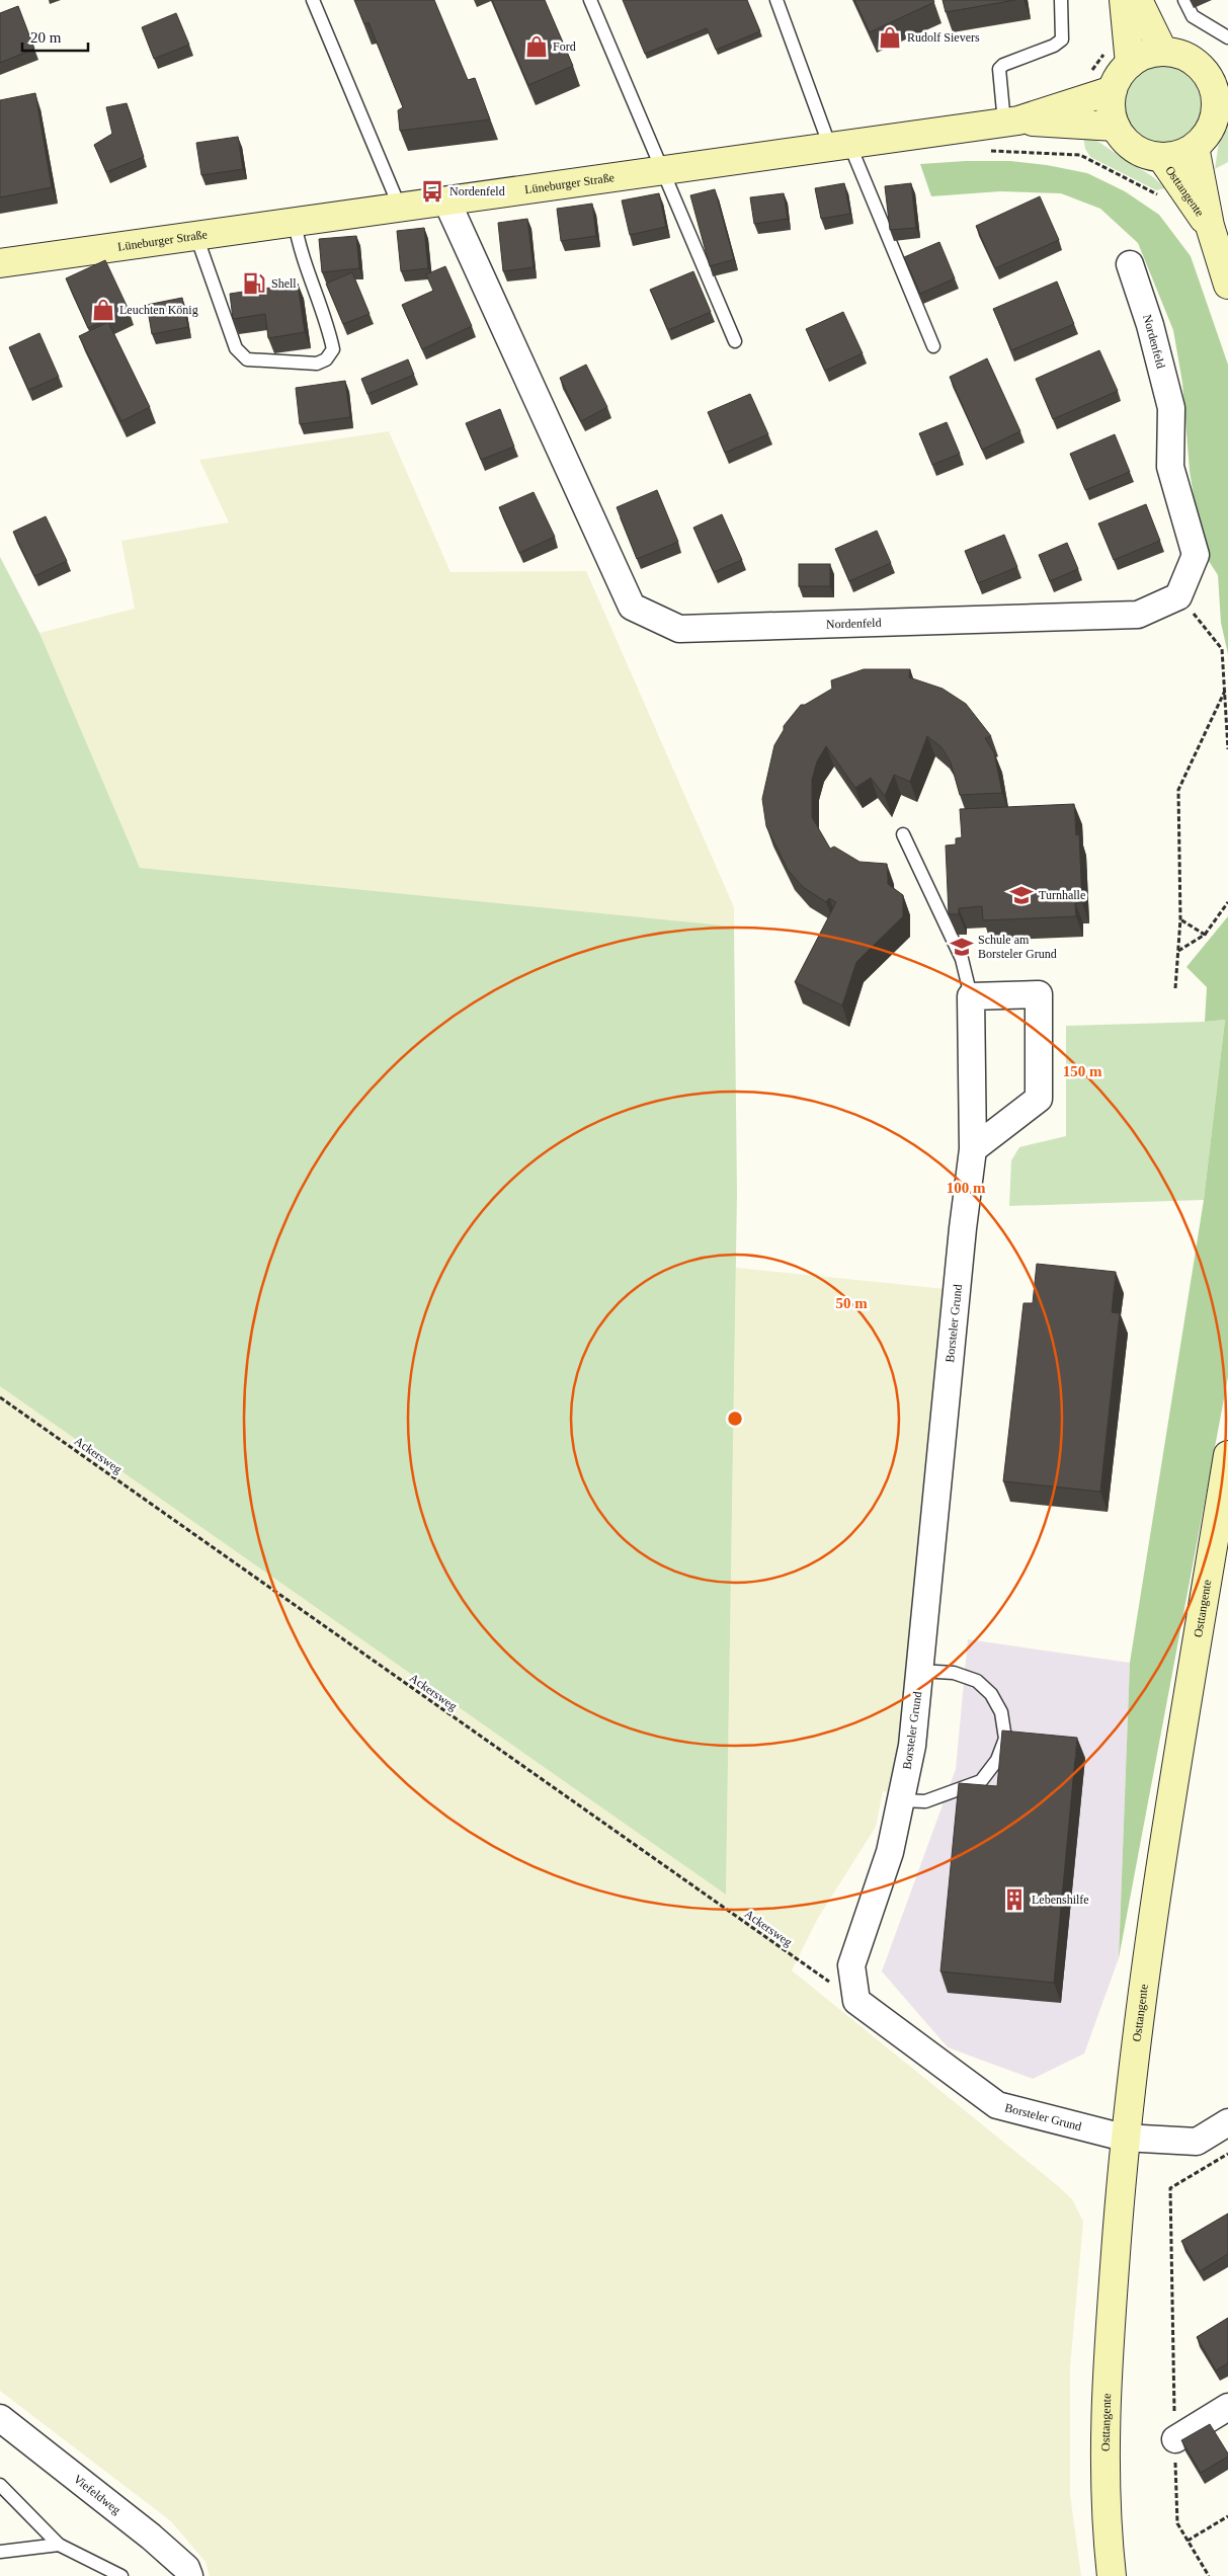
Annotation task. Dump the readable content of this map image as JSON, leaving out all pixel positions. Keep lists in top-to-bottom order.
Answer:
{
  "streets": {
    "main road": ["Lüneburger Straße", "Osttangente"],
    "street": ["Nordenfeld", "Borsteler Grund", "Viefeldweg"],
    "path": ["Ackersweg"]
  },
  "crossings": [
    ["Lüneburger Straße", "Osttangente"],
    ["Lüneburger Straße", "Nordenfeld"],
    ["Osttangente", "Borsteler Grund"],
    ["Borsteler Grund", "Ackersweg"]
  ],
  "places": {
    "shop": ["Rudolf Sievers", "Ford", "Leuchten König"],
    "bus stop": ["Nordenfeld"],
    "fuel station": ["Shell"],
    "school or university": ["Turnhalle", "Schule am Borsteler Grund"],
    "building": ["Lebenshilfe"]
  },
  "scale_bar": "20 m",
  "rings": ["150 m", "100 m", "50 m"]
}
